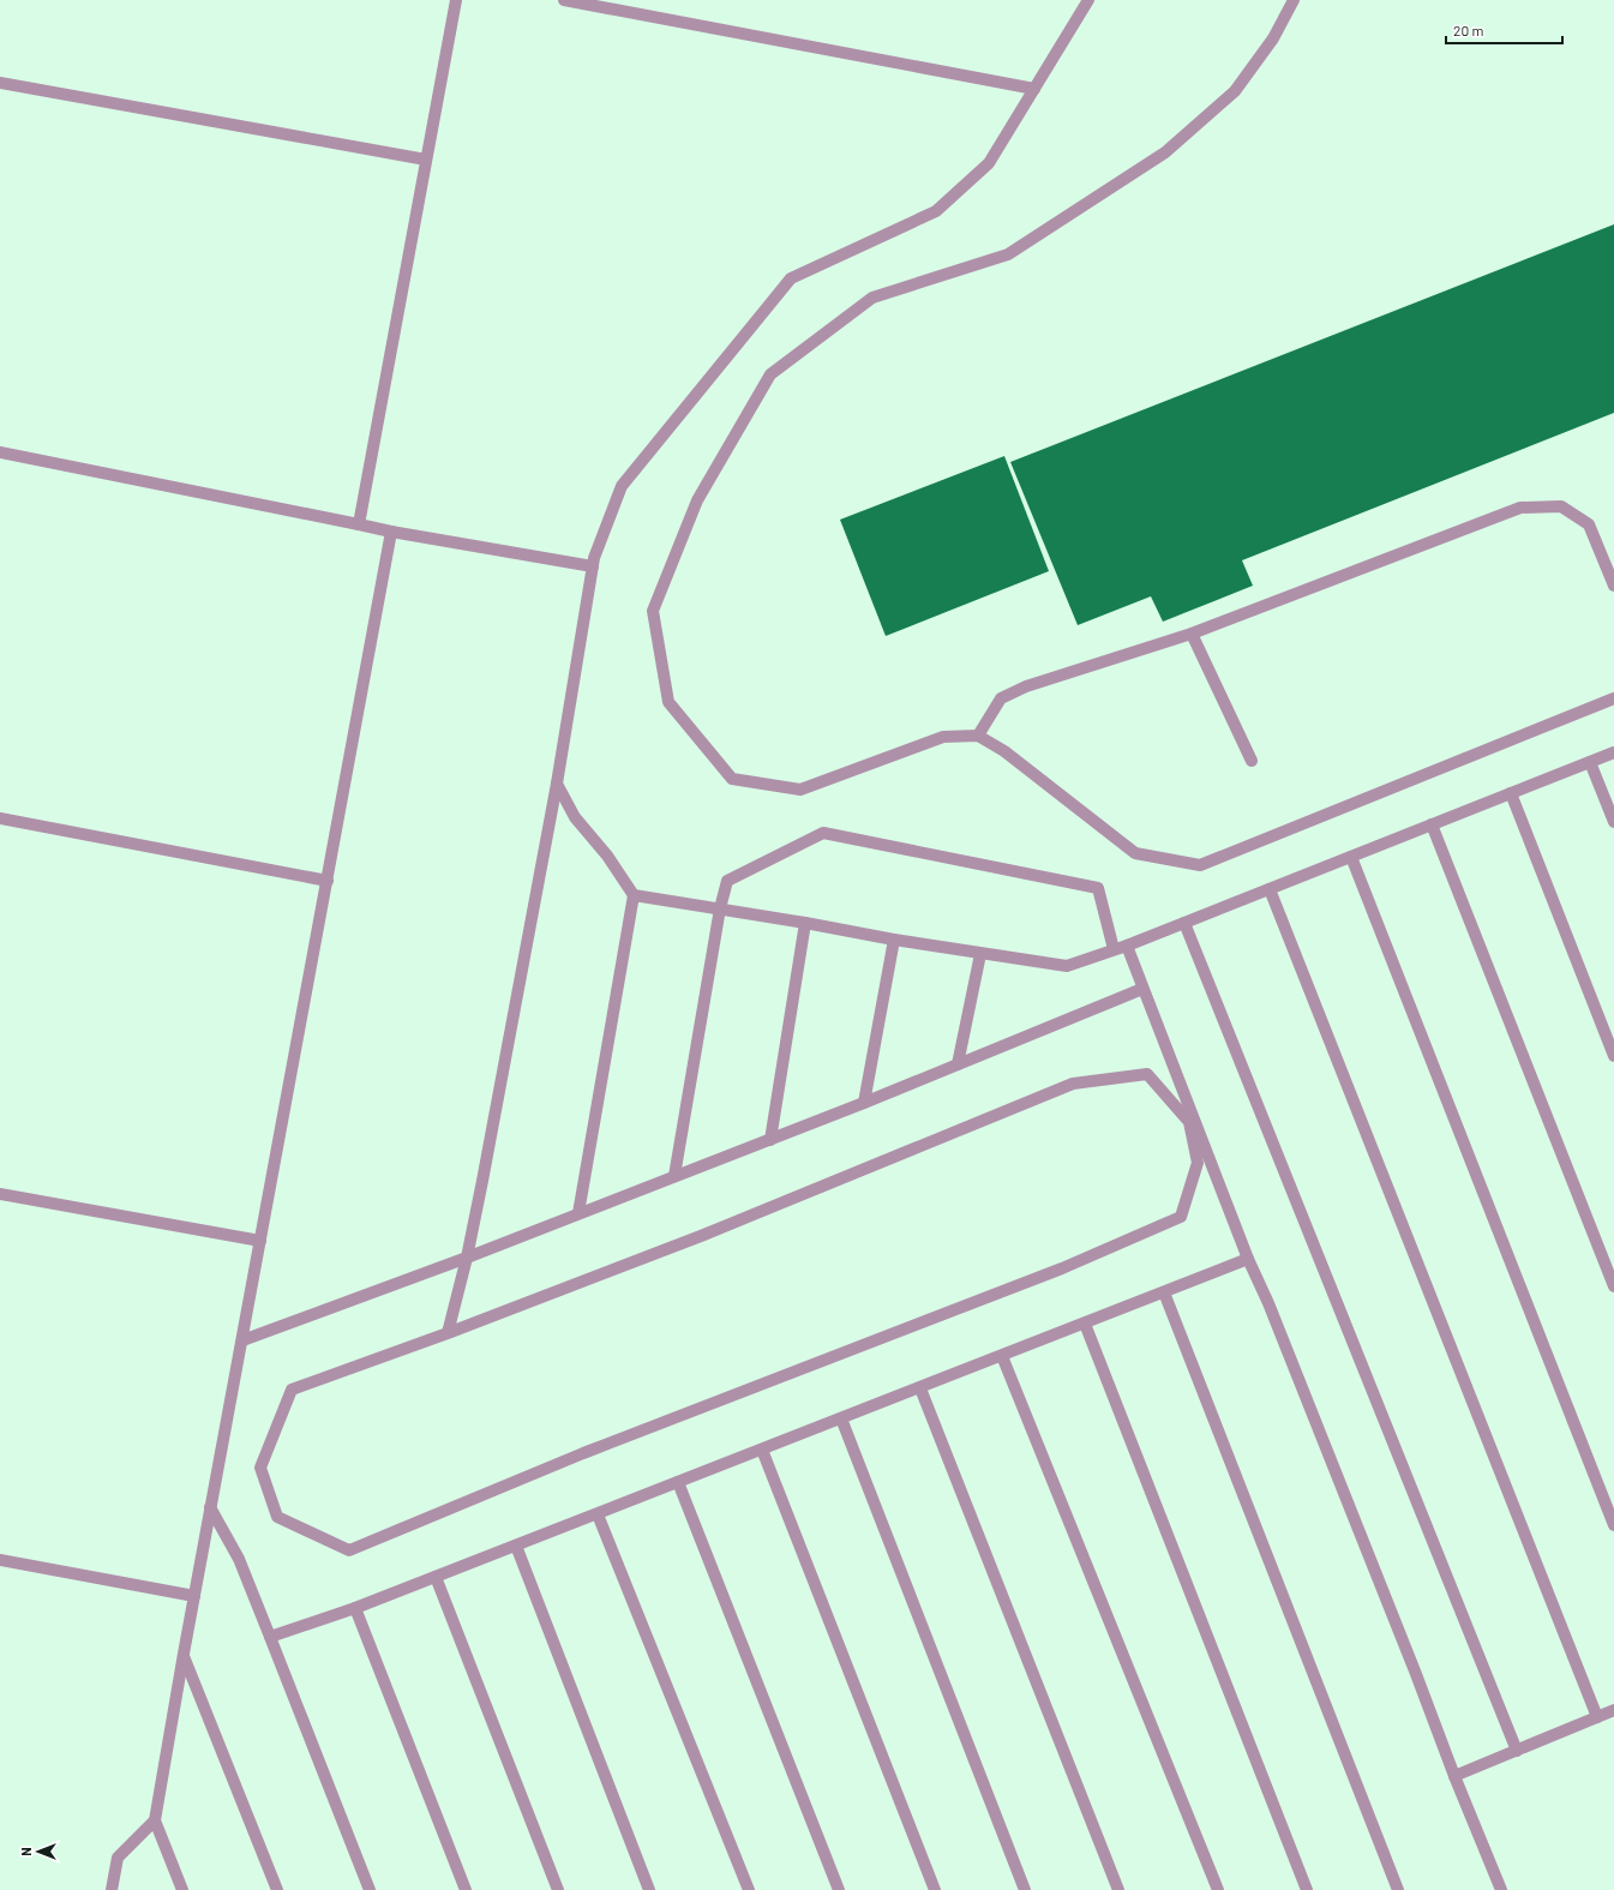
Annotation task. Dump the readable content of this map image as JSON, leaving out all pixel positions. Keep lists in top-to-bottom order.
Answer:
{
  "scale_bar": "20 m",
  "north": "left"
}
